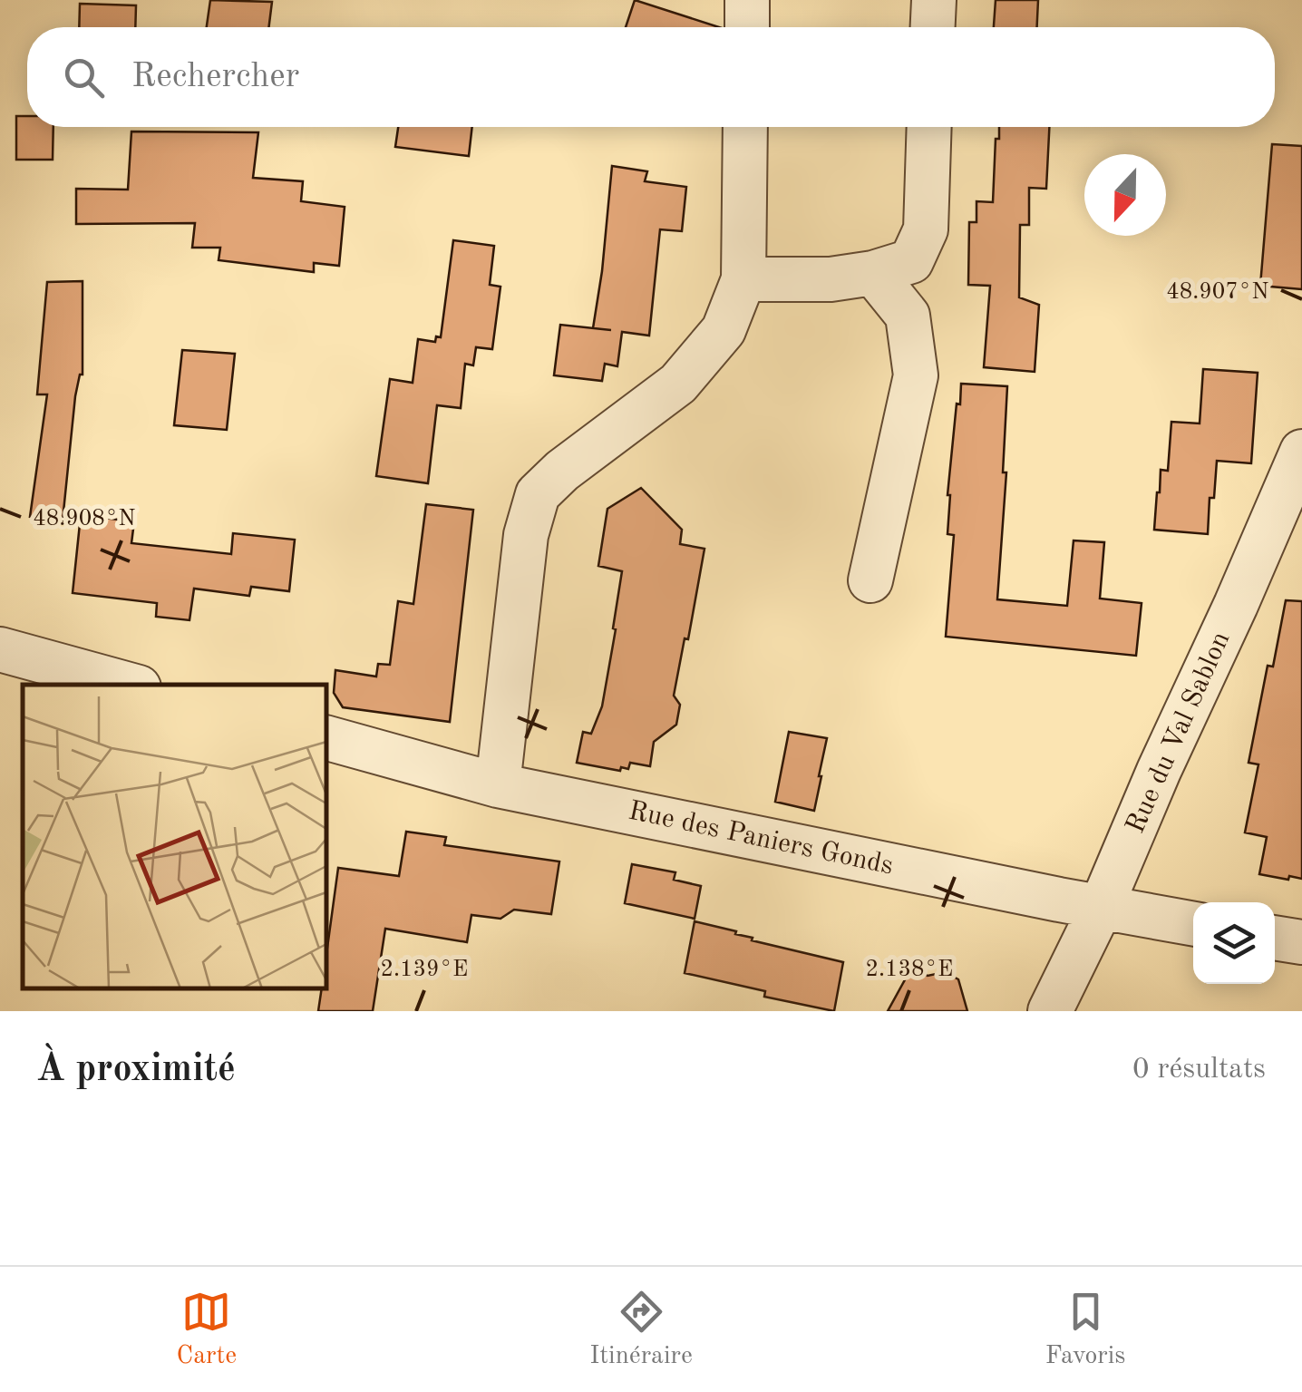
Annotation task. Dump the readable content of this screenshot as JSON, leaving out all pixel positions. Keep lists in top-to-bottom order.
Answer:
{
  "streets": {
    "street": ["Rue du Val Sablon", "Rue des Paniers Gonds"]
  },
  "crossings": [
    ["Rue du Val Sablon", "Rue des Paniers Gonds"]
  ],
  "north": "bottom",
  "page": {
    "search": "Rechercher",
    "heading": ["À proximité", "0 résultats"],
    "nav": ["Carte", "Itinéraire", "Favoris"]
  },
  "coordinates": [
    "48.907°N",
    "48.908°N",
    "2.139°E",
    "2.138°E"
  ]
}
